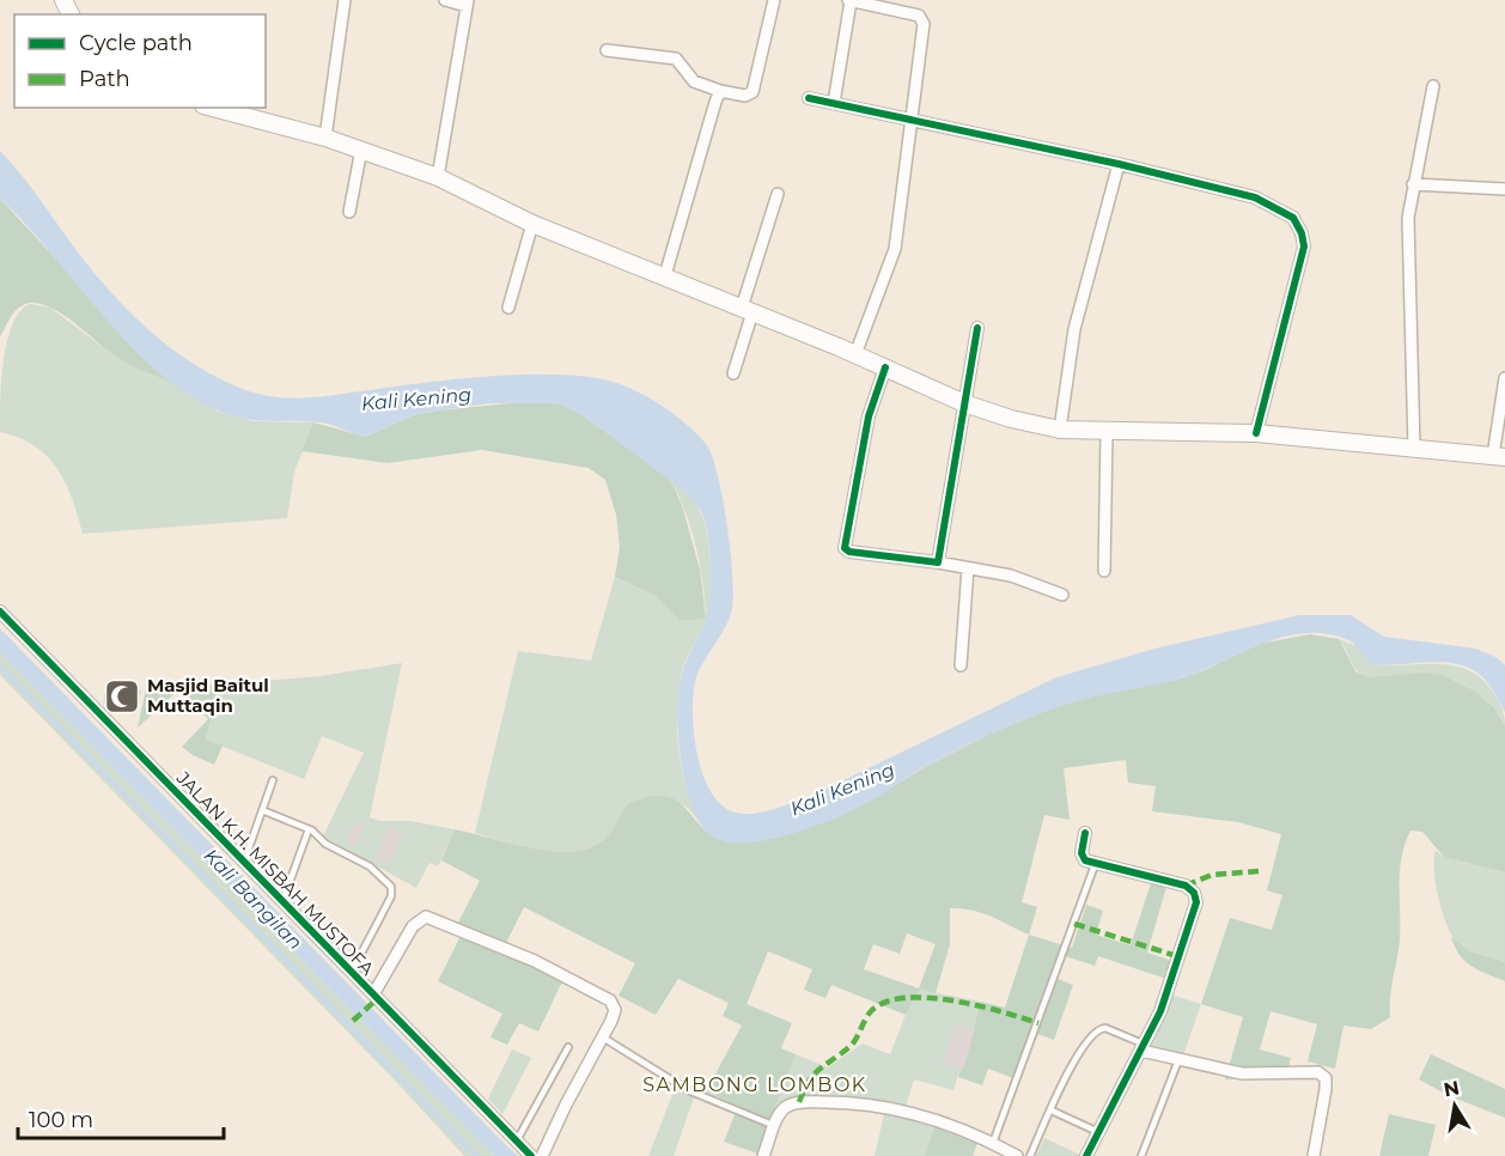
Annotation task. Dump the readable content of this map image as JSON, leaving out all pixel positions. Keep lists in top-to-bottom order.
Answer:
{
  "streets": {
    "street": ["JALAN K.H. MISBAH MUSTOFA"]
  },
  "districts": ["SAMBONG LOMBOK"],
  "water": ["Kali Kening", "Kali Bangilan"],
  "places": {
    "mosque": ["Masjid Baitul Muttaqin"]
  },
  "legend": ["Cycle path", "Path"],
  "scale_bar": "100 m",
  "north": "top"
}
